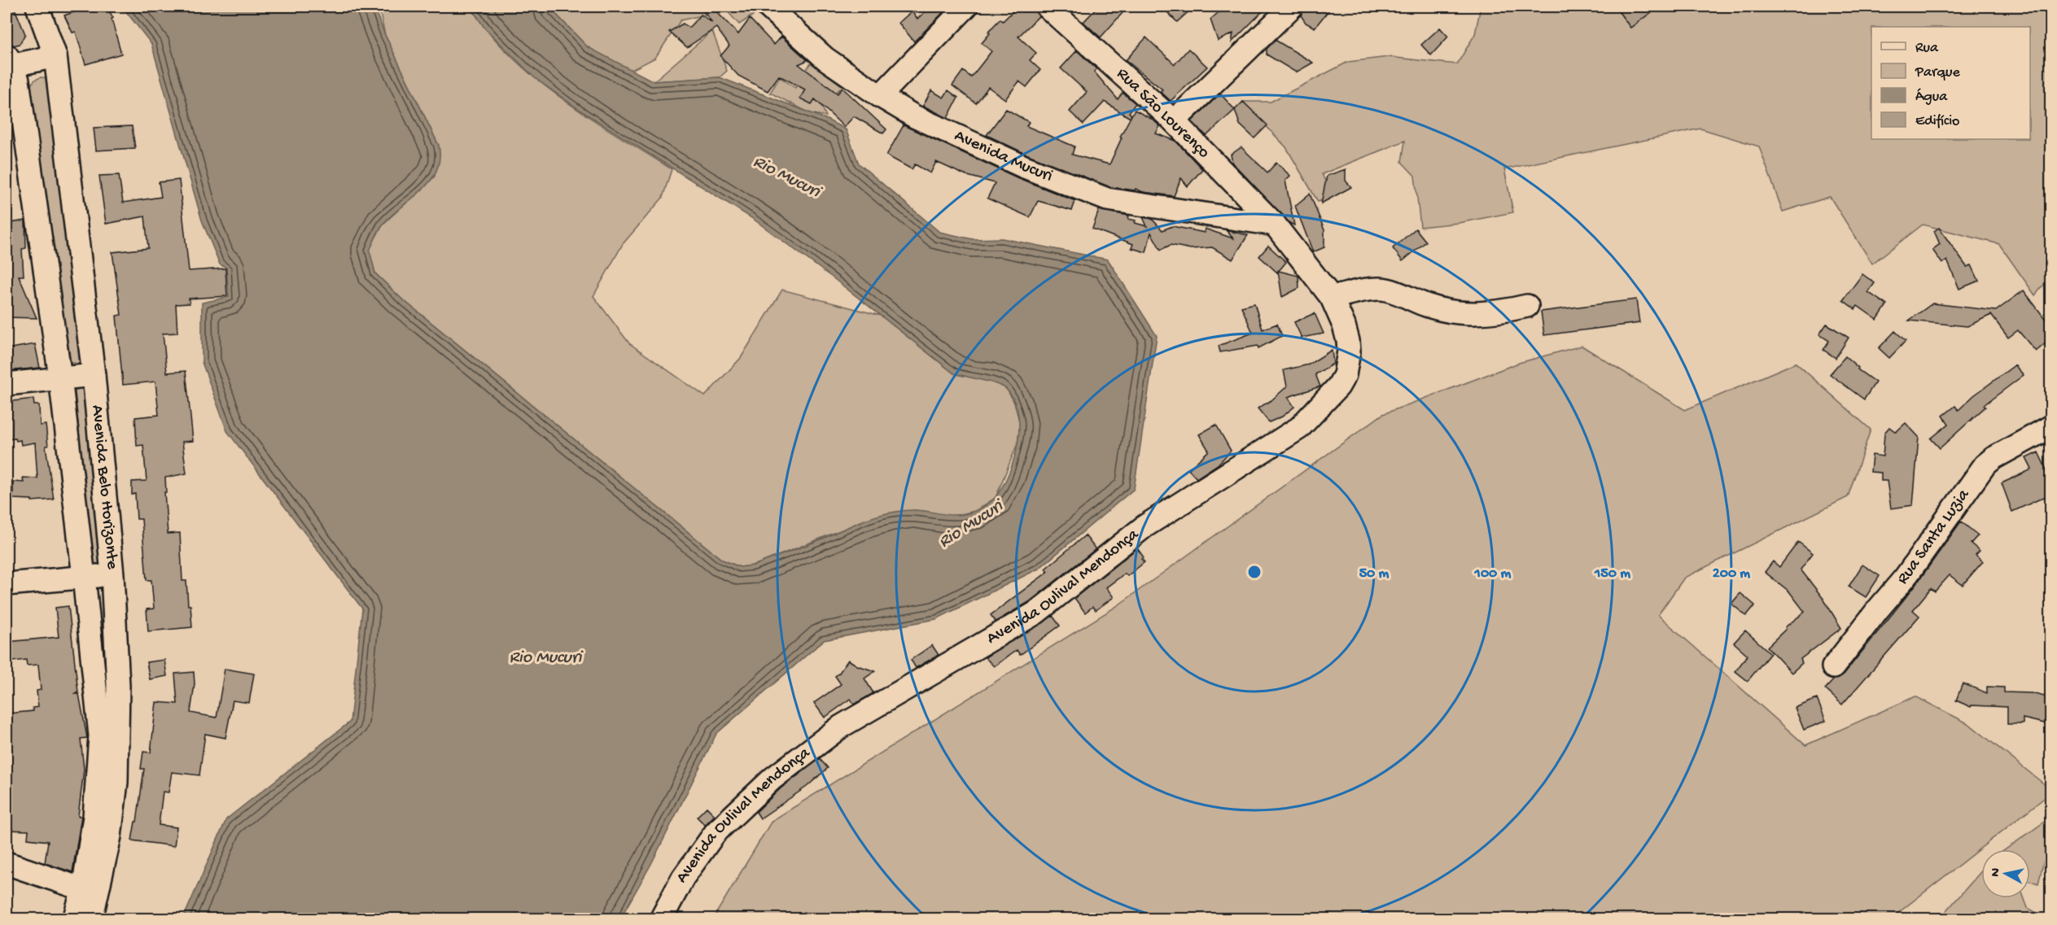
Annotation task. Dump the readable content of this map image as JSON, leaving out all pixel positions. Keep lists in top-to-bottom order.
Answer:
{
  "streets": {
    "street": [
      "Rua São Lourenço",
      "Avenida Mucuri",
      "Avenida Belo Horizonte",
      "Rua Santa Luzia",
      "Avenida Oulival Mendonça"
    ]
  },
  "crossings": [
    ["Rua São Lourenço", "Avenida Mucuri"],
    ["Rua São Lourenço", "Avenida Oulival Mendonça"],
    ["Avenida Mucuri", "Avenida Oulival Mendonça"]
  ],
  "water": ["Rio Mucuri"],
  "legend": [
    "Rua",
    "Parque",
    "Água",
    "Edifício"
  ],
  "north": "left",
  "rings": [
    "50 m",
    "100 m",
    "150 m",
    "200 m"
  ]
}
